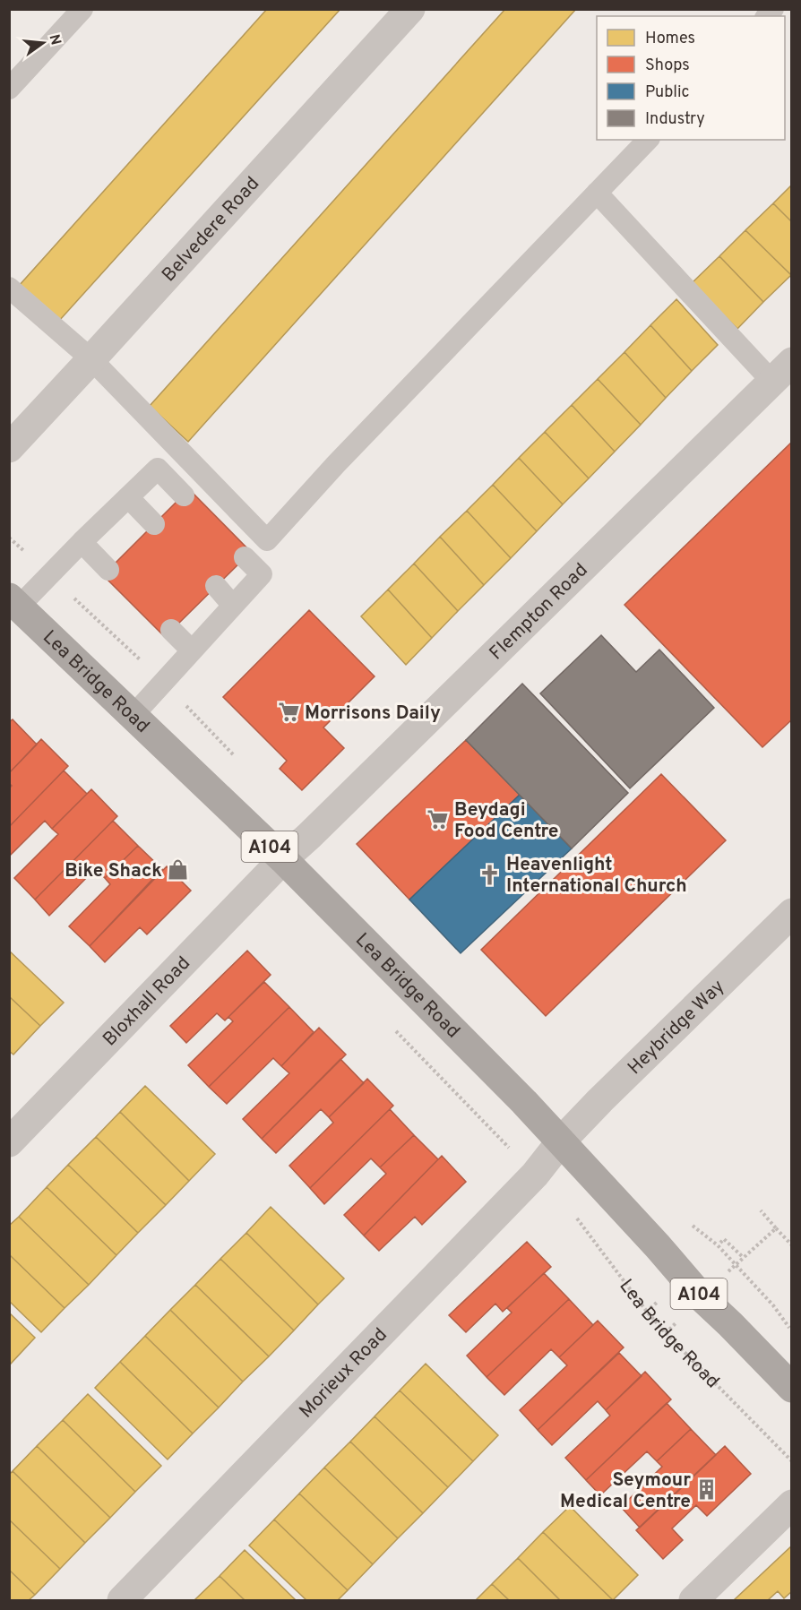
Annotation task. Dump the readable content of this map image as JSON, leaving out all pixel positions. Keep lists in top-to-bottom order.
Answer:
{
  "streets": {
    "main road": ["Lea Bridge Road", "A104"],
    "street": [
      "Belvedere Road",
      "Flempton Road",
      "Bloxhall Road",
      "Heybridge Way",
      "Morieux Road"
    ]
  },
  "crossings": [
    ["Flempton Road", "Lea Bridge Road"],
    ["Flempton Road", "Bloxhall Road"],
    ["Lea Bridge Road", "Bloxhall Road"],
    ["Lea Bridge Road", "Heybridge Way"],
    ["Lea Bridge Road", "Morieux Road"],
    ["Heybridge Way", "Morieux Road"]
  ],
  "places": {
    "supermarket": ["Morrisons Daily", "Beydagi Food Centre"],
    "shop": ["Bike Shack"],
    "church": ["Heavenlight International Church"],
    "building": ["Seymour Medical Centre"]
  },
  "legend": [
    "Homes",
    "Shops",
    "Public",
    "Industry"
  ],
  "north": "right"
}
